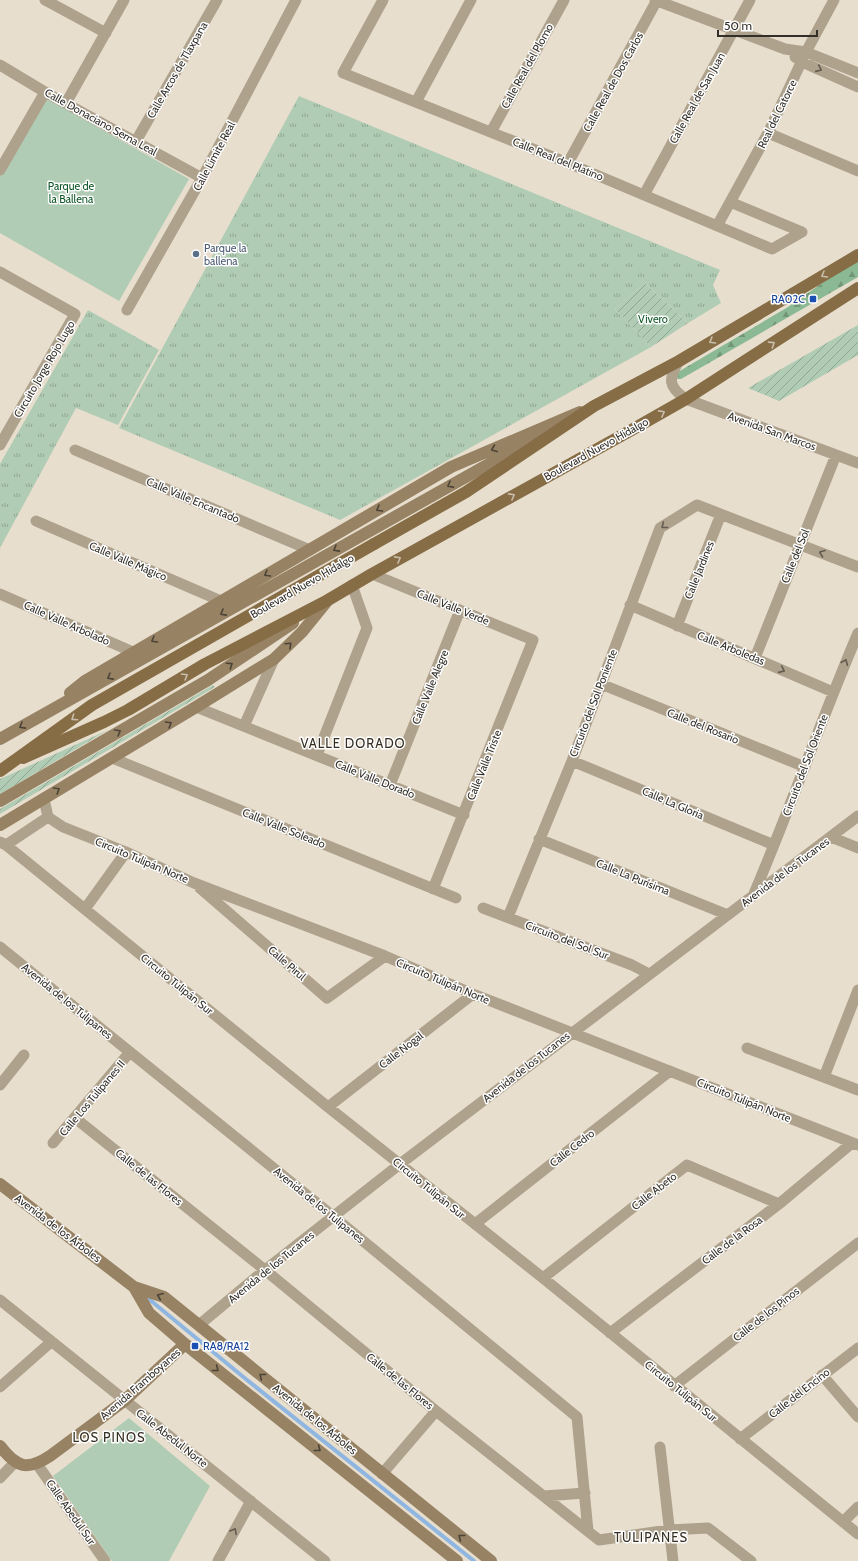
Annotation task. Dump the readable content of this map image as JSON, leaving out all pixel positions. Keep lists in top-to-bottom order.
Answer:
{
  "streets": {
    "main road": ["Boulevard Nuevo Hidalgo", "Avenida de los Árboles", "Avenida Framboyanes"],
    "street": [
      "Calle Real del Plomo",
      "Calle Arcos de Tlaxpana",
      "Calle Real de Dos Carlos",
      "Calle Real de San Juan",
      "Real del Catorce",
      "Calle Donaciano Serna Leal",
      "Calle Límite Real",
      "Calle Real del Platino",
      "Circuito Jorge Rojo Lugo",
      "Avenida San Marcos",
      "Calle Valle Encantado",
      "Calle del Sol",
      "Calle Valle Mágico",
      "Calle Jardines",
      "Calle Valle Verde",
      "Calle Valle Arbolado",
      "Calle Arboledas",
      "Calle Valle Alegre",
      "Circuito del Sol Poniente",
      "Calle del Rosario",
      "Calle Valle Triste",
      "Circuito del Sol Oriente",
      "Calle Valle Dorado",
      "Calle La Gloria",
      "Calle Valle Soleado",
      "Circuito Tulipán Norte",
      "Avenida de los Tucanes",
      "Calle La Purísima",
      "Circuito del Sol Sur",
      "Calle Pirul",
      "Circuito Tulipán Sur",
      "Avenida de los Tulipanes",
      "Calle Nogal",
      "Calle Los Tulipanes II",
      "Calle Cedro",
      "Calle de las Flores",
      "Calle Abeto",
      "Calle de la Rosa",
      "Calle de los Pinos",
      "Calle del Encino",
      "Calle Abedul Norte",
      "Calle Abedul Sur"
    ]
  },
  "crossings": [
    ["Calle Real del Plomo", "Calle Real del Platino"],
    ["Calle Arcos de Tlaxpana", "Calle Donaciano Serna Leal"],
    ["Calle Real de Dos Carlos", "Calle Real del Platino"],
    ["Calle Real de San Juan", "Calle Real del Platino"],
    ["Real del Catorce", "Calle Real del Platino"],
    ["Calle Donaciano Serna Leal", "Calle Límite Real"],
    ["Avenida San Marcos", "Boulevard Nuevo Hidalgo"],
    ["Avenida San Marcos", "Calle del Sol"],
    ["Boulevard Nuevo Hidalgo", "Calle Valle Encantado"],
    ["Boulevard Nuevo Hidalgo", "Calle Valle Mágico"],
    ["Boulevard Nuevo Hidalgo", "Calle Valle Verde"],
    ["Boulevard Nuevo Hidalgo", "Calle Valle Arbolado"],
    ["Calle del Sol", "Calle Arboledas"],
    ["Calle Jardines", "Calle Arboledas"],
    ["Calle Jardines", "Circuito del Sol Poniente"],
    ["Calle Valle Verde", "Calle Valle Alegre"],
    ["Calle Valle Verde", "Calle Valle Triste"],
    ["Calle Arboledas", "Circuito del Sol Poniente"],
    ["Calle Arboledas", "Circuito del Sol Oriente"],
    ["Calle Valle Alegre", "Calle Valle Dorado"],
    ["Circuito del Sol Poniente", "Calle del Rosario"],
    ["Circuito del Sol Poniente", "Calle La Gloria"],
    ["Circuito del Sol Poniente", "Calle La Purísima"],
    ["Circuito del Sol Poniente", "Circuito del Sol Sur"],
    ["Calle del Rosario", "Circuito del Sol Oriente"],
    ["Calle Valle Triste", "Calle Valle Dorado"],
    ["Calle Valle Triste", "Calle Valle Soleado"],
    ["Circuito del Sol Oriente", "Calle La Gloria"],
    ["Circuito del Sol Oriente", "Avenida de los Tucanes"],
    ["Circuito Tulipán Norte", "Avenida de los Tucanes"],
    ["Circuito Tulipán Norte", "Calle Pirul"],
    ["Circuito Tulipán Norte", "Calle Nogal"],
    ["Circuito Tulipán Norte", "Calle Cedro"],
    ["Circuito Tulipán Norte", "Calle de la Rosa"],
    ["Avenida de los Tucanes", "Calle La Purísima"],
    ["Avenida de los Tucanes", "Circuito del Sol Sur"],
    ["Avenida de los Tucanes", "Circuito Tulipán Sur"],
    ["Avenida de los Tucanes", "Avenida de los Tulipanes"],
    ["Avenida de los Tucanes", "Calle de las Flores"],
    ["Avenida de los Tucanes", "Avenida de los Árboles"],
    ["Circuito Tulipán Sur", "Calle Nogal"],
    ["Circuito Tulipán Sur", "Calle Cedro"],
    ["Circuito Tulipán Sur", "Calle Abeto"],
    ["Circuito Tulipán Sur", "Calle de la Rosa"],
    ["Circuito Tulipán Sur", "Calle de los Pinos"],
    ["Circuito Tulipán Sur", "Calle del Encino"],
    ["Avenida de los Tulipanes", "Calle Los Tulipanes II"],
    ["Avenida de los Tulipanes", "Calle de las Flores"],
    ["Calle Los Tulipanes II", "Calle de las Flores"],
    ["Calle Abeto", "Calle de la Rosa"],
    ["Avenida de los Árboles", "Avenida Framboyanes"],
    ["Avenida Framboyanes", "Calle Abedul Norte"],
    ["Avenida Framboyanes", "Calle Abedul Sur"]
  ],
  "one_way": ["Calle Arboledas"],
  "districts": ["VALLE DORADO", "LOS PINOS", "TULIPANES"],
  "parks": ["Parque de la Ballena", "Vivero"],
  "places": {
    "other": ["Parque la ballena"],
    "transit": ["RA02C", "RA8/RA12"]
  },
  "scale_bar": "50 m"
}
